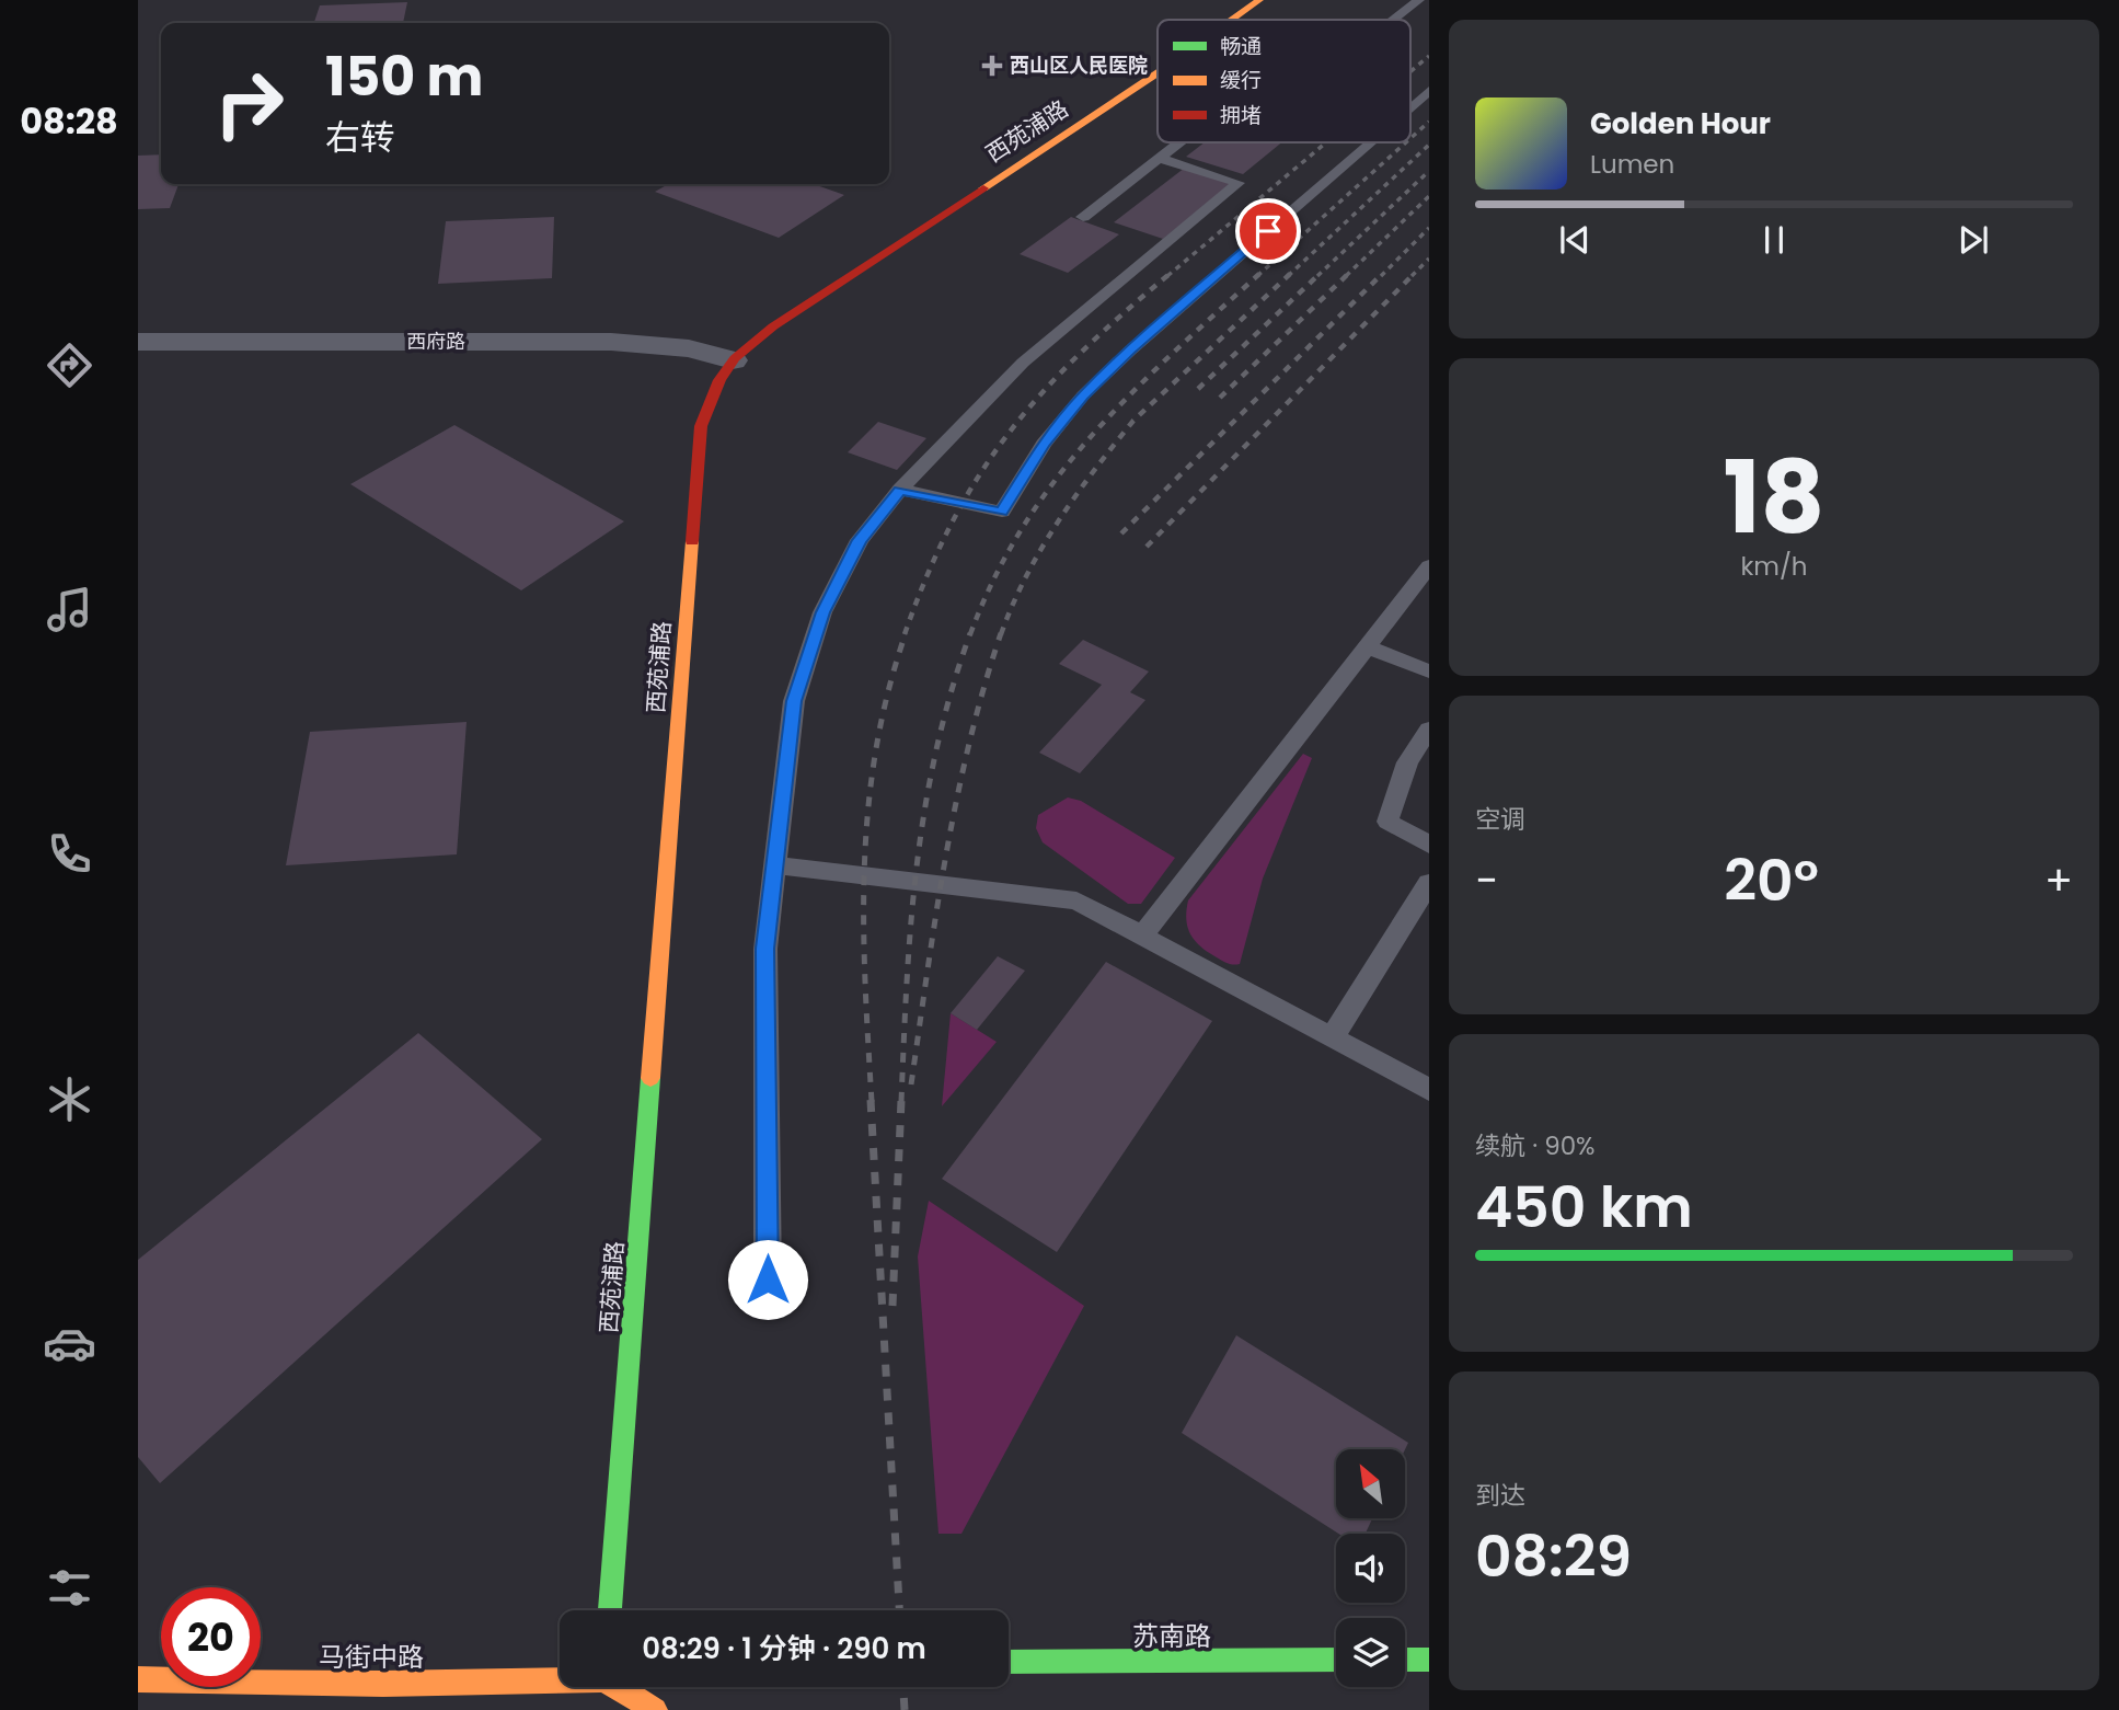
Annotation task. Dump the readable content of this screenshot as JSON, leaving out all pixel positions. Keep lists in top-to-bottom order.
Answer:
{
  "streets": {
    "street": [
      "西苑浦路",
      "西府路",
      "苏南路",
      "马街中路"
    ]
  },
  "crossings": [
    ["西苑浦路", "西府路"]
  ],
  "places": {
    "health": ["西山区人民医院"]
  },
  "legend": ["畅通", "缓行", "拥堵"],
  "north": "top left",
  "page": {
    "tabs": "08:28",
    "turn": ["150 m", "右转"],
    "song": ["Golden Hour", "Lumen"],
    "tile": [
      ["18", "km/h"],
      "空调",
      ["续航 · 90%", "450 km"],
      ["到达", "08:29"]
    ],
    "heat": ["−", "20°", "+"],
    "limit": "20",
    "trip": "08:29 · 1 分钟 · 290 m"
  }
}
